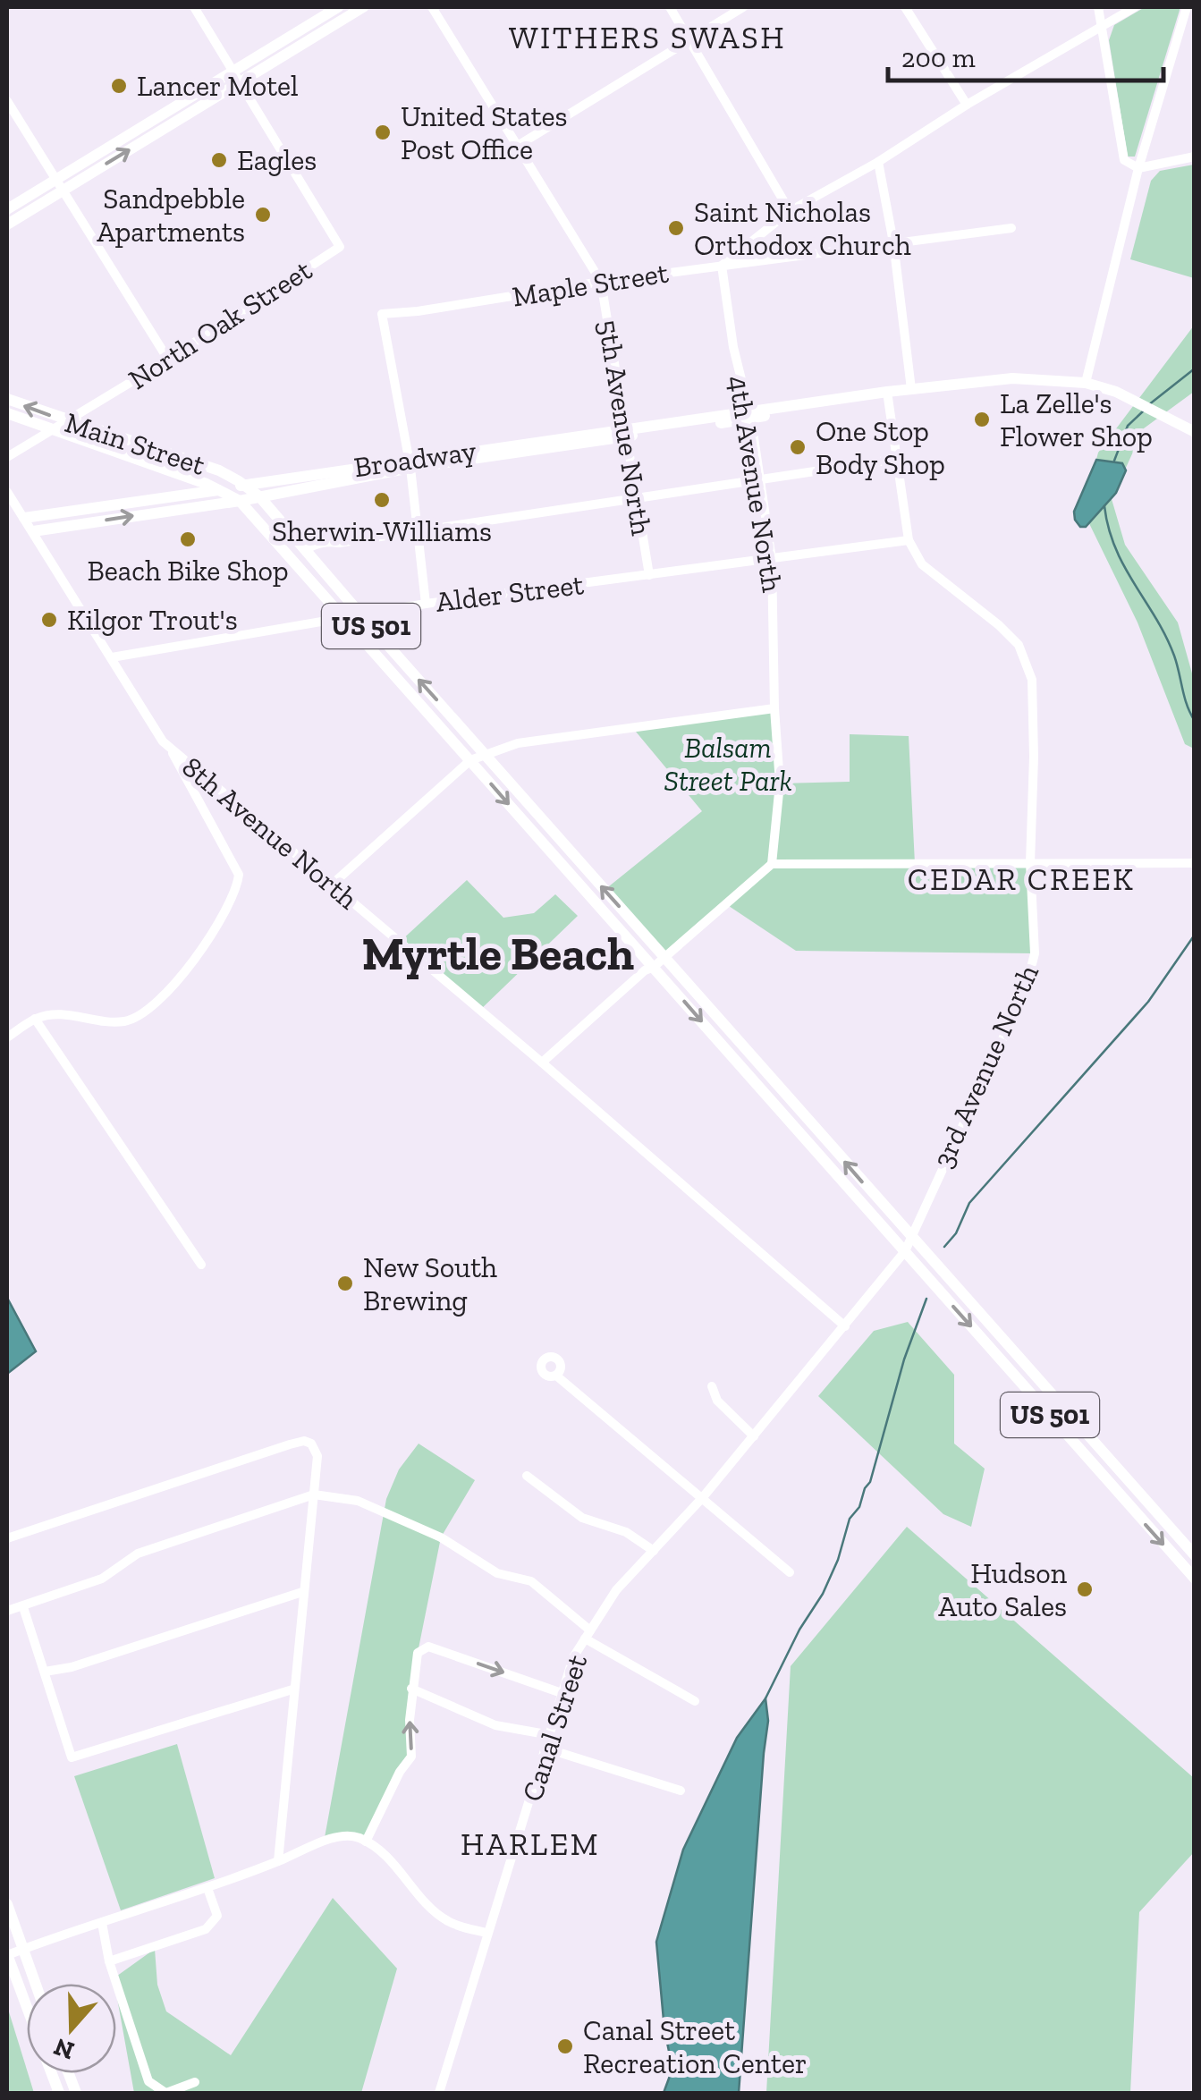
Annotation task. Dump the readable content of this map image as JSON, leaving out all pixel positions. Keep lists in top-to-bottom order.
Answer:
{
  "streets": {
    "main road": ["Main Street", "Broadway", "US 501"],
    "street": [
      "Maple Street",
      "North Oak Street",
      "5th Avenue North",
      "4th Avenue North",
      "Alder Street",
      "8th Avenue North",
      "3rd Avenue North",
      "Canal Street"
    ]
  },
  "crossings": [
    ["Maple Street", "5th Avenue North"],
    ["Maple Street", "Broadway"],
    ["Maple Street", "4th Avenue North"],
    ["North Oak Street", "Main Street"],
    ["5th Avenue North", "Broadway"],
    ["5th Avenue North", "Alder Street"],
    ["Main Street", "Broadway"],
    ["Main Street", "US 501"],
    ["Broadway", "4th Avenue North"],
    ["Broadway", "US 501"],
    ["Broadway", "8th Avenue North"],
    ["4th Avenue North", "Alder Street"],
    ["Alder Street", "US 501"],
    ["Alder Street", "8th Avenue North"],
    ["Alder Street", "3rd Avenue North"],
    ["US 501", "3rd Avenue North"],
    ["US 501", "Canal Street"],
    ["8th Avenue North", "Canal Street"],
    ["3rd Avenue North", "Canal Street"]
  ],
  "districts": [
    "WITHERS SWASH",
    "CEDAR CREEK",
    "Myrtle Beach",
    "HARLEM"
  ],
  "parks": ["Balsam Street Park"],
  "places": [
    "Lancer Motel",
    "United States Post Office",
    "Eagles",
    "Sandpebble Apartments",
    "Saint Nicholas Orthodox Church",
    "La Zelle's Flower Shop",
    "One Stop Body Shop",
    "Sherwin-Williams",
    "Beach Bike Shop",
    "Kilgor Trout's",
    "New South Brewing",
    "Hudson Auto Sales",
    "Canal Street Recreation Center"
  ],
  "scale_bar": "200 m",
  "north": "bottom"
}
